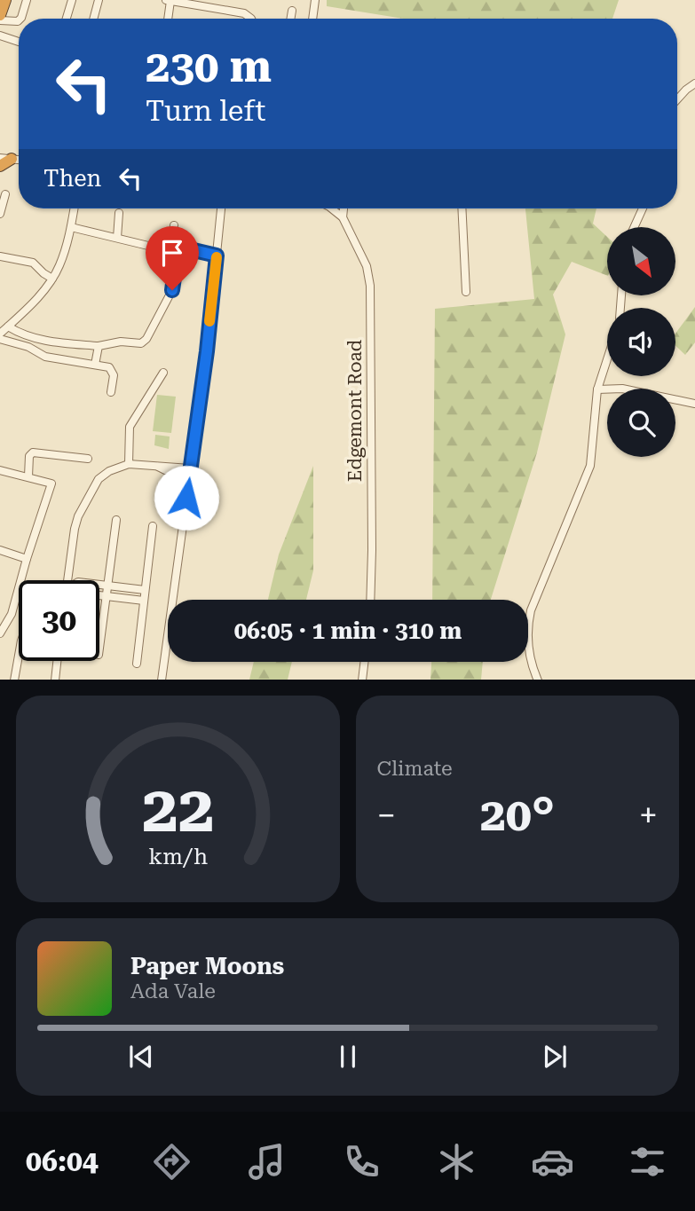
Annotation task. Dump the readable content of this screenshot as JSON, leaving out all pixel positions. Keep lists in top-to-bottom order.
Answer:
{
  "streets": {
    "street": ["Edgemont Road"]
  },
  "north": "bottom right",
  "page": {
    "turn": ["230 m", "Turn left"],
    "then": "Then",
    "limit": "30",
    "trip": "06:05 · 1 min · 310 m",
    "tile": "Climate",
    "heat": ["−", "20°", "+"],
    "song": ["Paper Moons", "Ada Vale"],
    "tabs": "06:04",
    "gauge": ["22", "km/h"]
  }
}
